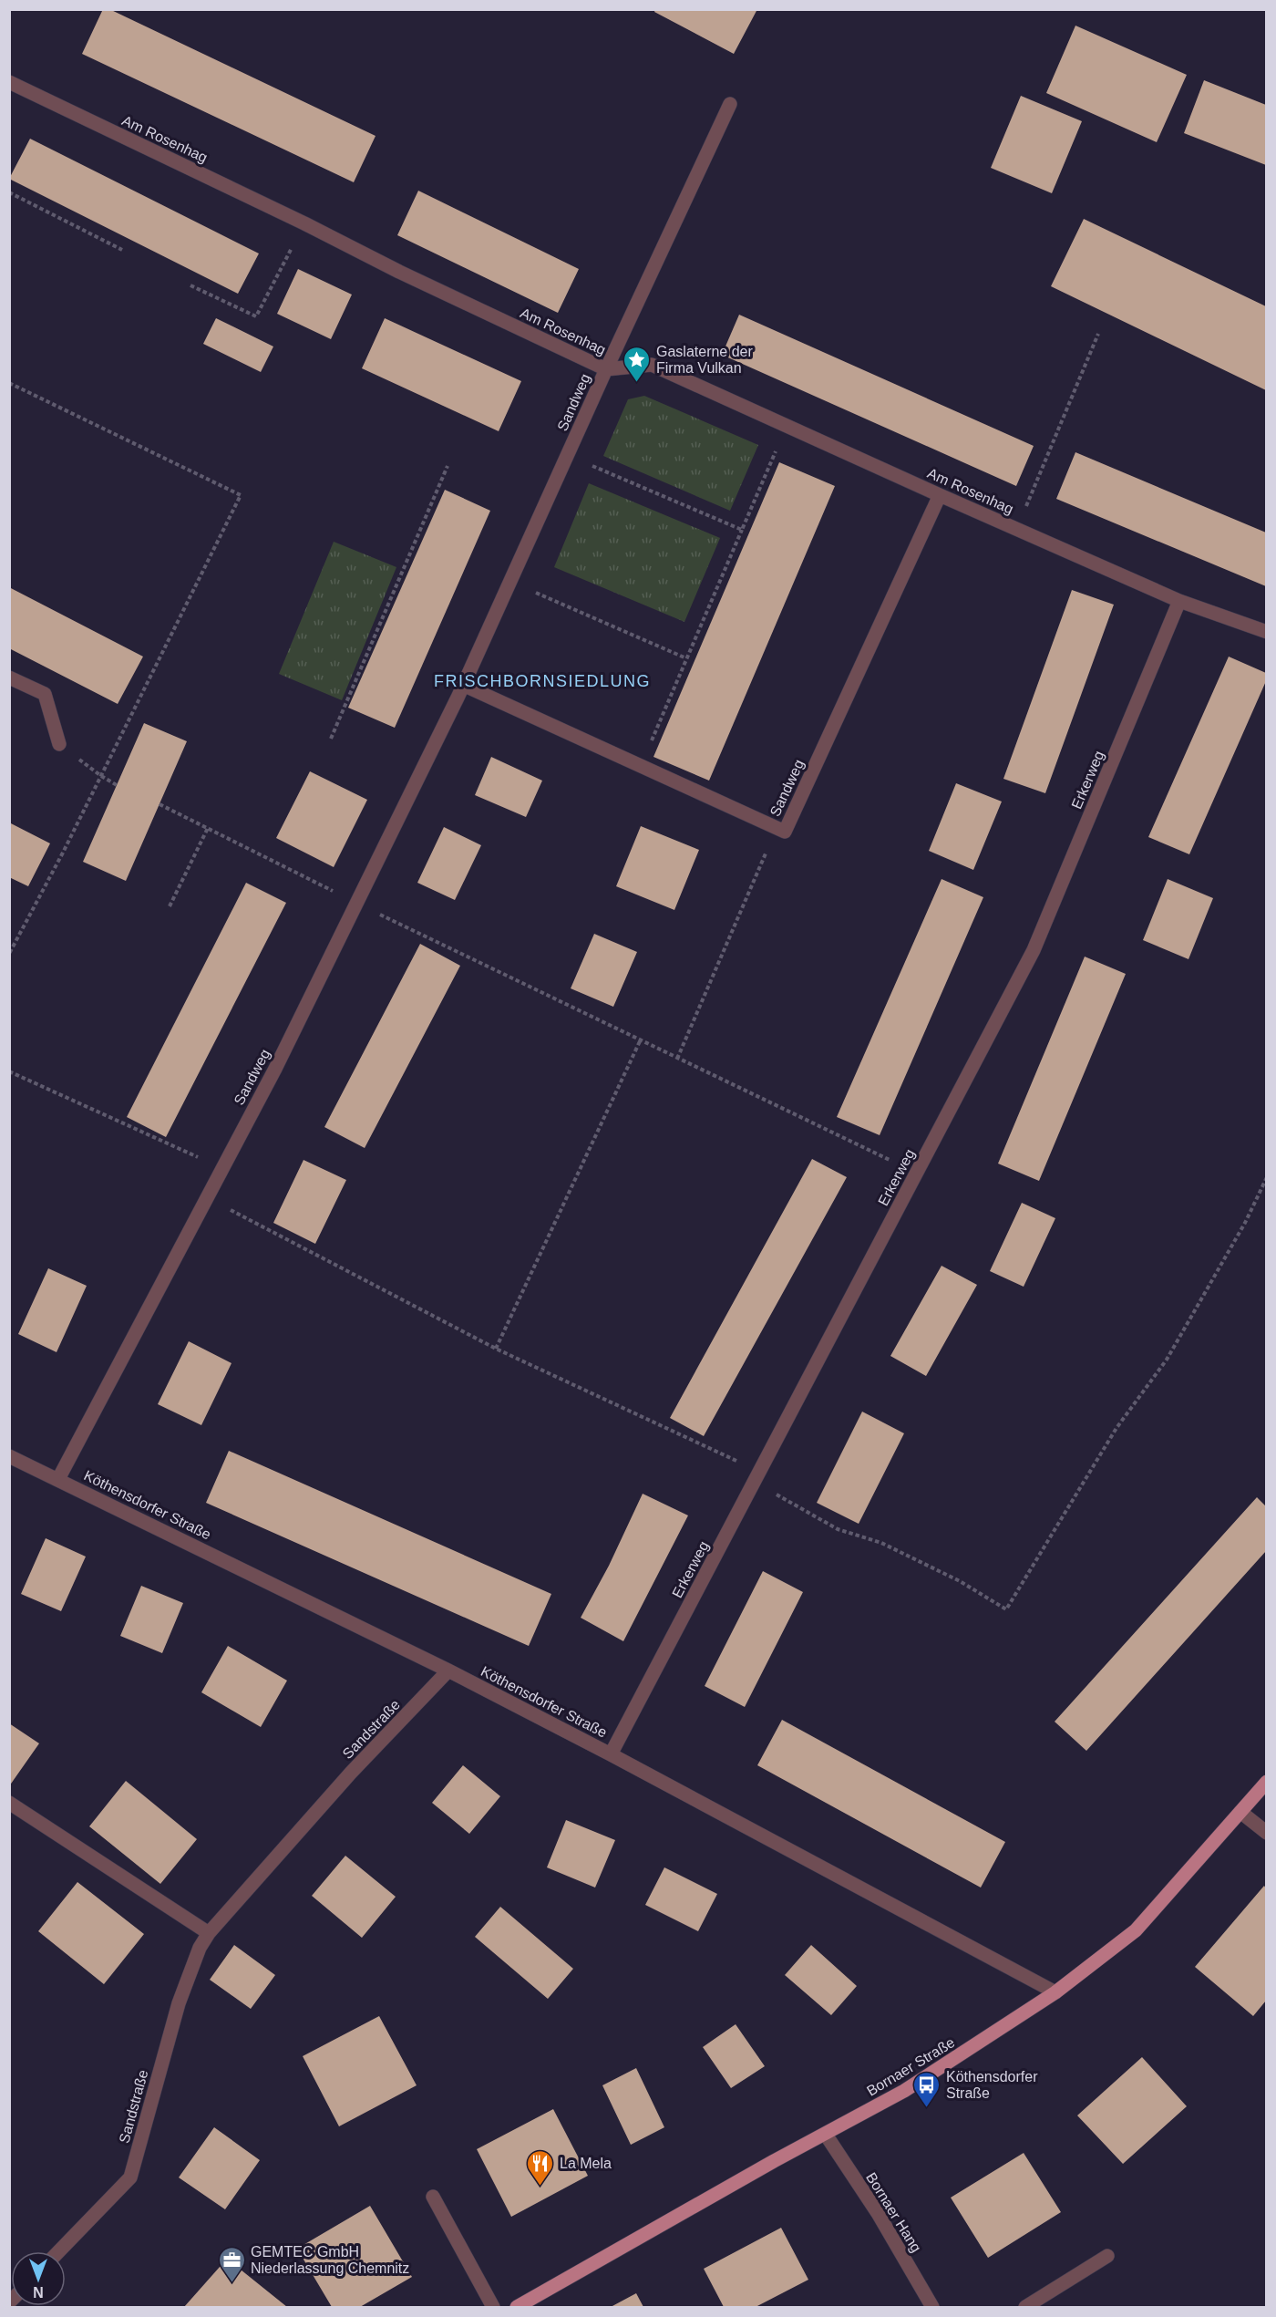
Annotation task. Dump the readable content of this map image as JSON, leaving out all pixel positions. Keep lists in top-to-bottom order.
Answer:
{
  "streets": {
    "main road": ["Bornaer Straße"],
    "street": [
      "Am Rosenhag",
      "Sandweg",
      "Erkerweg",
      "Köthensdorfer Straße",
      "Sandstraße",
      "Bornaer Hang"
    ]
  },
  "crossings": [
    ["Am Rosenhag", "Sandweg"],
    ["Am Rosenhag", "Erkerweg"],
    ["Sandweg", "Köthensdorfer Straße"],
    ["Erkerweg", "Köthensdorfer Straße"],
    ["Köthensdorfer Straße", "Sandstraße"],
    ["Köthensdorfer Straße", "Bornaer Straße"],
    ["Bornaer Straße", "Bornaer Hang"]
  ],
  "districts": ["FRISCHBORNSIEDLUNG"],
  "places": {
    "place": ["Gaslaterne der Firma Vulkan"],
    "bus stop": ["Köthensdorfer Straße"],
    "restaurant": ["La Mela"],
    "office": ["GEMTEC GmbH Niederlassung Chemnitz"]
  },
  "north": "bottom"
}
